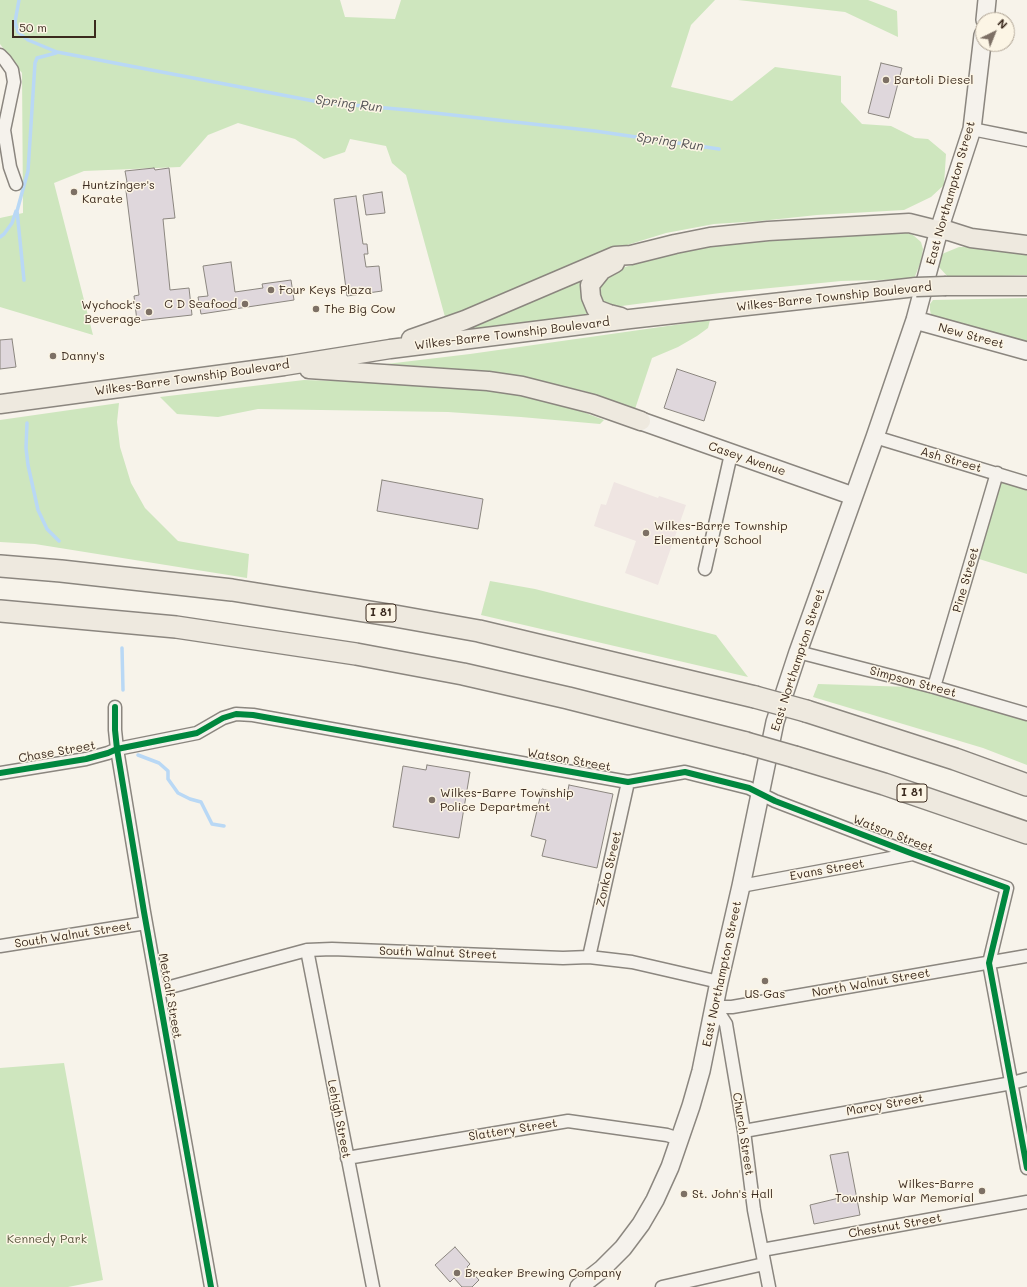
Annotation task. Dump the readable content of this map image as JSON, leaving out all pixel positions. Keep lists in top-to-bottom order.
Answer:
{
  "streets": {
    "highway": ["I 81"],
    "main road": [
      "East Northampton Street",
      "Wilkes-Barre Township Boulevard",
      "New Street",
      "Casey Avenue"
    ],
    "street": [
      "Ash Street",
      "Pine Street",
      "Simpson Street",
      "Chase Street",
      "Watson Street",
      "Zonko Street",
      "Evans Street",
      "South Walnut Street",
      "North Walnut Street",
      "Metcalf Street",
      "Marcy Street",
      "Lehigh Street",
      "Slattery Street",
      "Church Street",
      "Chestnut Street"
    ]
  },
  "crossings": [
    ["East Northampton Street", "New Street"],
    ["East Northampton Street", "Casey Avenue"],
    ["East Northampton Street", "Ash Street"],
    ["East Northampton Street", "Simpson Street"],
    ["East Northampton Street", "Watson Street"],
    ["East Northampton Street", "Evans Street"],
    ["East Northampton Street", "South Walnut Street"],
    ["East Northampton Street", "North Walnut Street"],
    ["East Northampton Street", "Slattery Street"],
    ["East Northampton Street", "Church Street"],
    ["Ash Street", "Pine Street"],
    ["Pine Street", "Simpson Street"],
    ["Chase Street", "Watson Street"],
    ["Chase Street", "Metcalf Street"],
    ["Watson Street", "Zonko Street"],
    ["Watson Street", "Evans Street"],
    ["Watson Street", "North Walnut Street"],
    ["Watson Street", "Metcalf Street"],
    ["Zonko Street", "South Walnut Street"],
    ["South Walnut Street", "Metcalf Street"],
    ["South Walnut Street", "Lehigh Street"],
    ["North Walnut Street", "Church Street"],
    ["Marcy Street", "Church Street"],
    ["Lehigh Street", "Slattery Street"],
    ["Church Street", "Chestnut Street"]
  ],
  "water": ["Spring Run"],
  "parks": ["Kennedy Park"],
  "places": [
    "Bartoli Diesel",
    "Huntzinger's Karate",
    "Four Keys Plaza",
    "C D Seafood",
    "The Big Cow",
    "Wychock's Beverage",
    "Danny's",
    "Wilkes-Barre Township Elementary School",
    "Wilkes-Barre Township Police Department",
    "US Gas",
    "Wilkes-Barre Township War Memorial",
    "St. John's Hall",
    "Breaker Brewing Company"
  ],
  "scale_bar": "50 m",
  "north": "top right"
}
